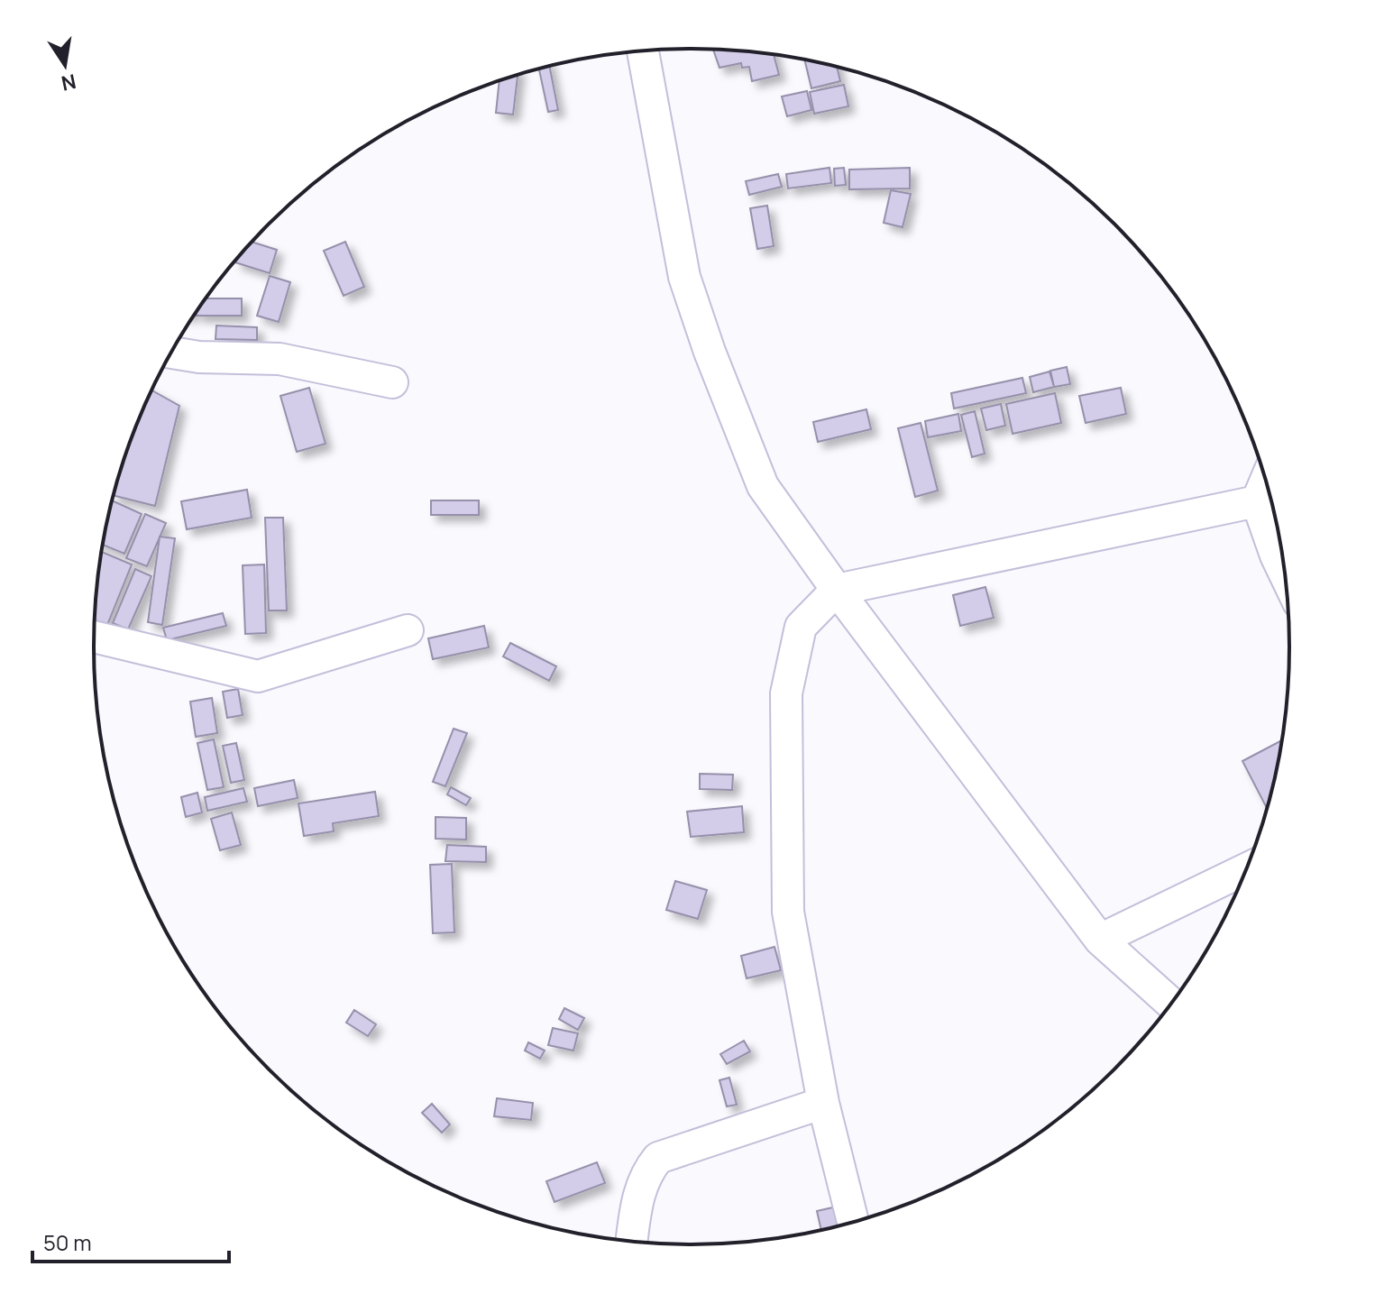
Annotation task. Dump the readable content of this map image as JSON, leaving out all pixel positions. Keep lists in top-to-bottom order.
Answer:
{
  "scale_bar": "50 m",
  "north": "bottom"
}
